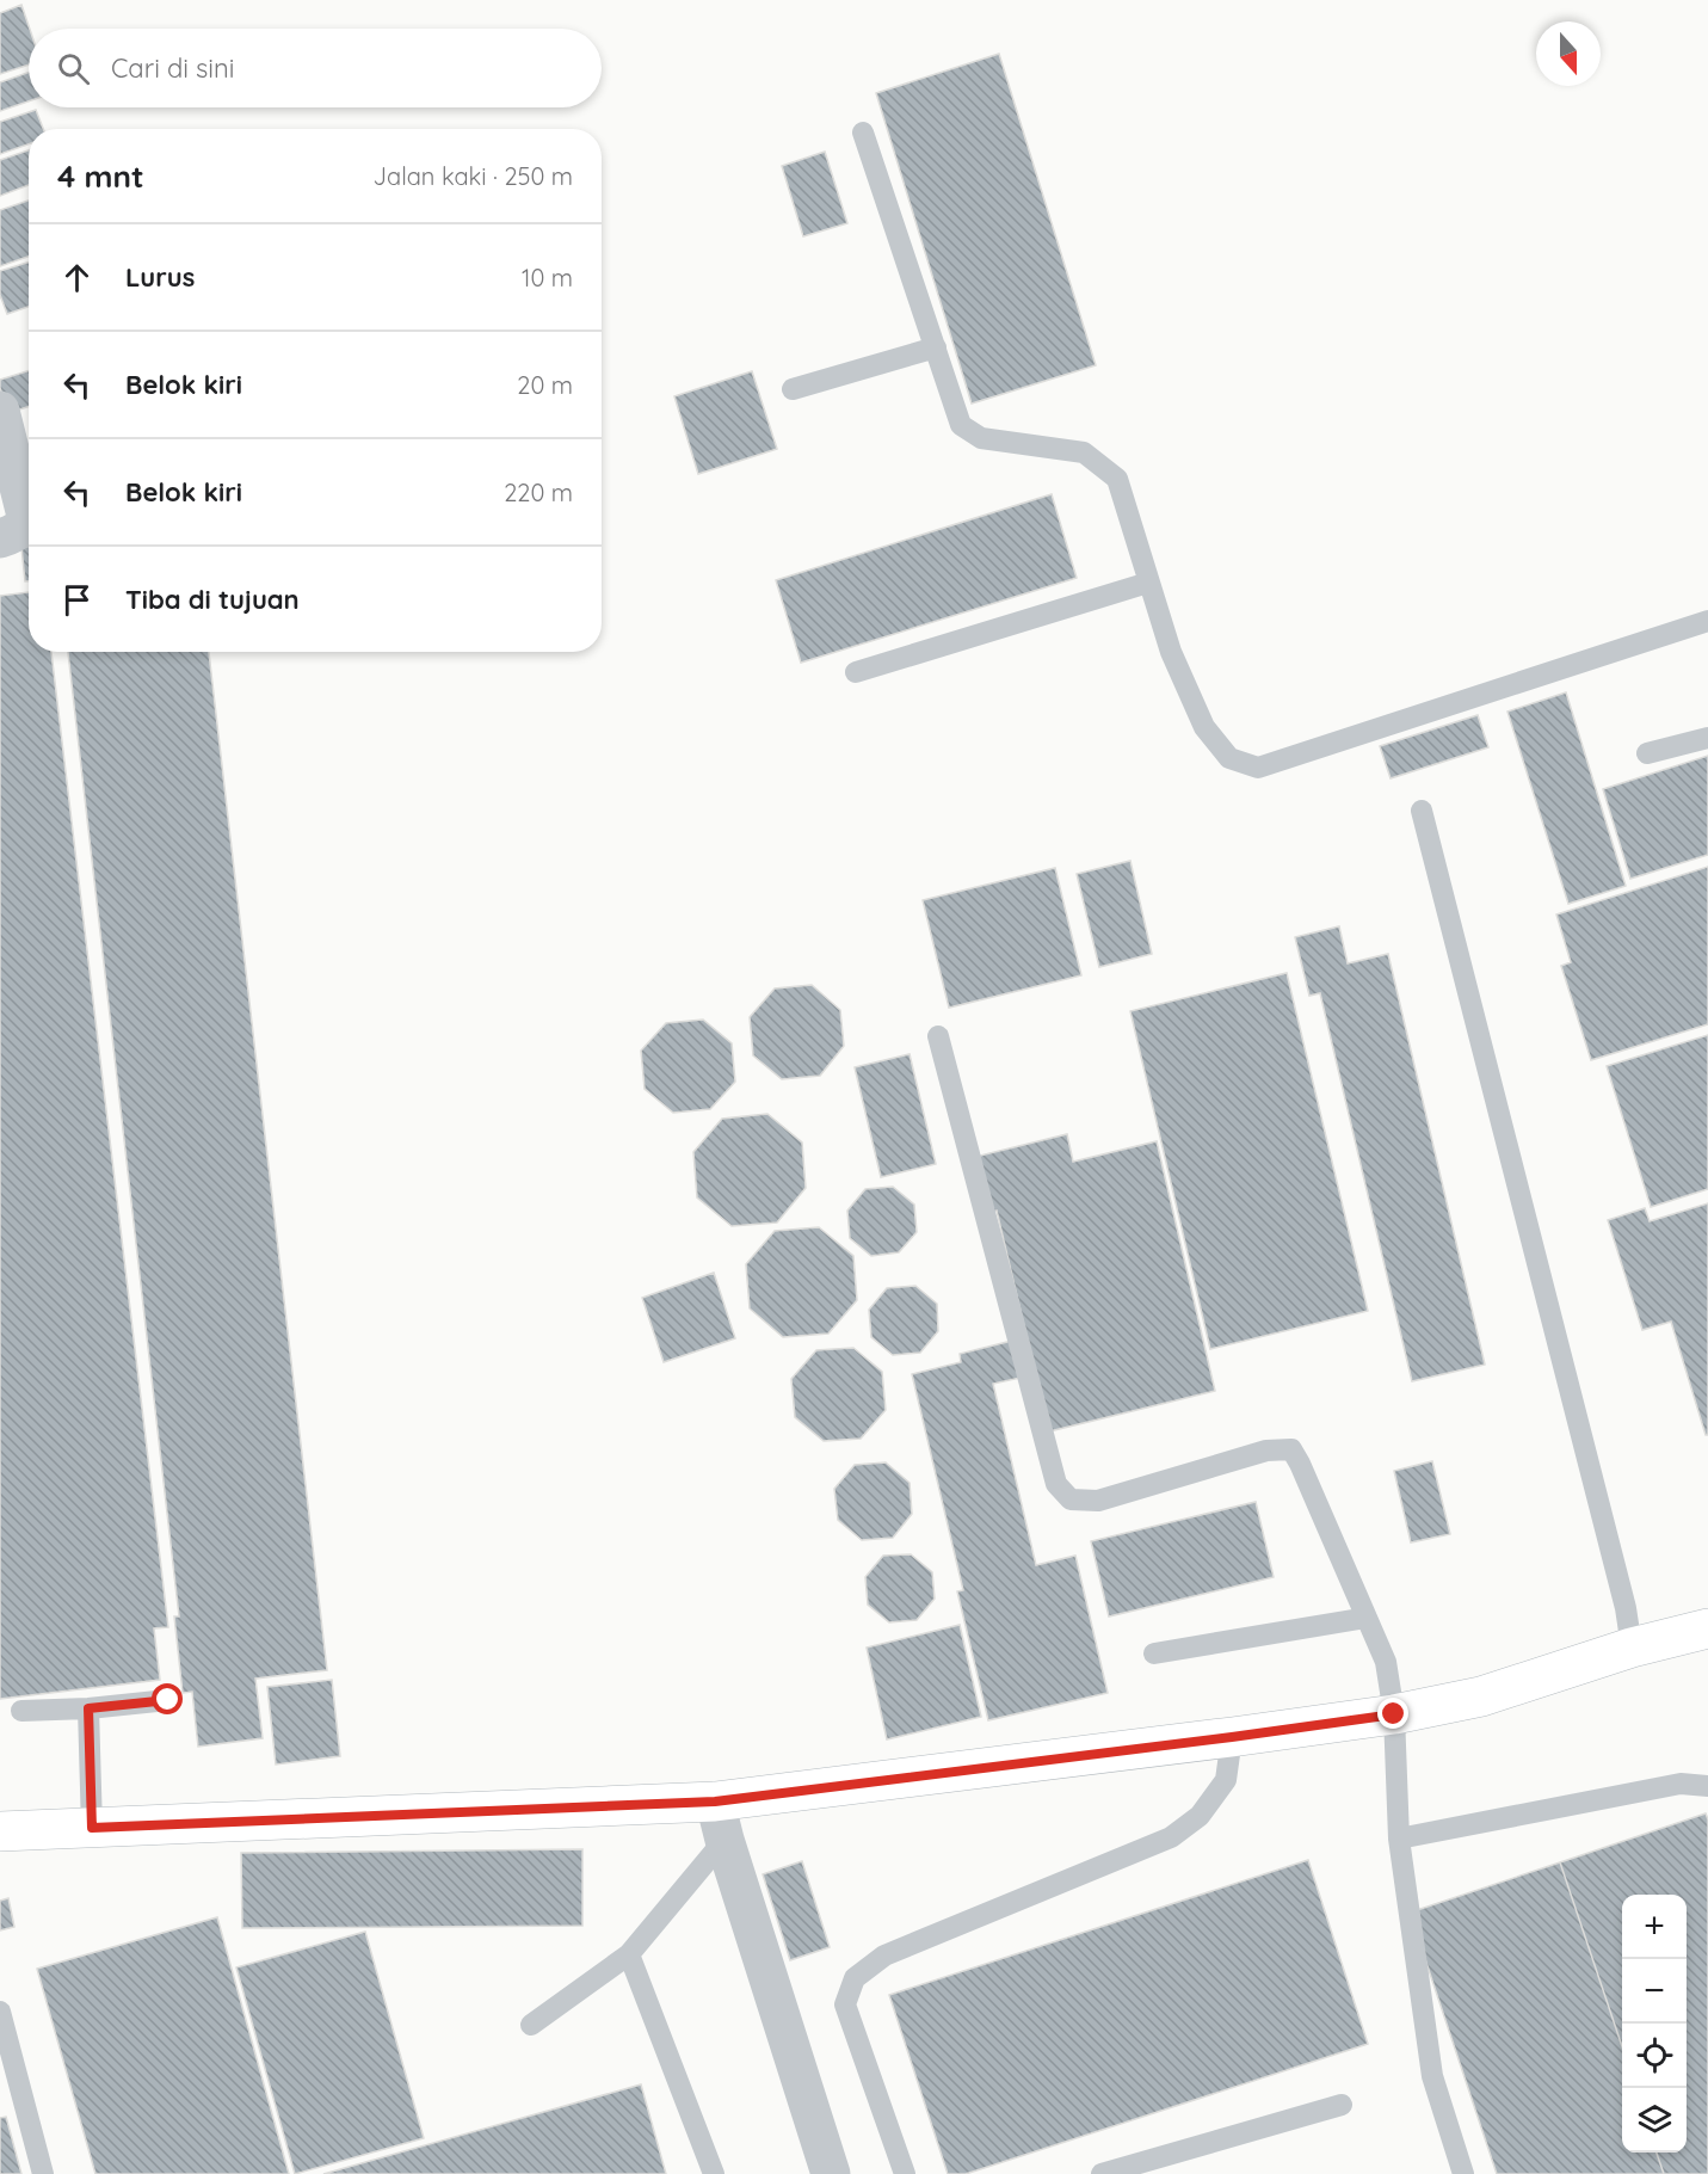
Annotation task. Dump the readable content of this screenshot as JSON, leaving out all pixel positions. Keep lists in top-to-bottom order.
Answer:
{
  "north": "bottom",
  "page": {
    "search": "Cari di sini",
    "heading": ["4 mnt", "Jalan kaki · 250 m"],
    "list": [
      ["Lurus", "10 m"],
      ["Belok kiri", "20 m"],
      ["Belok kiri", "220 m"],
      "Tiba di tujuan"
    ],
    "map_buttons": ["+", "−"]
  }
}
